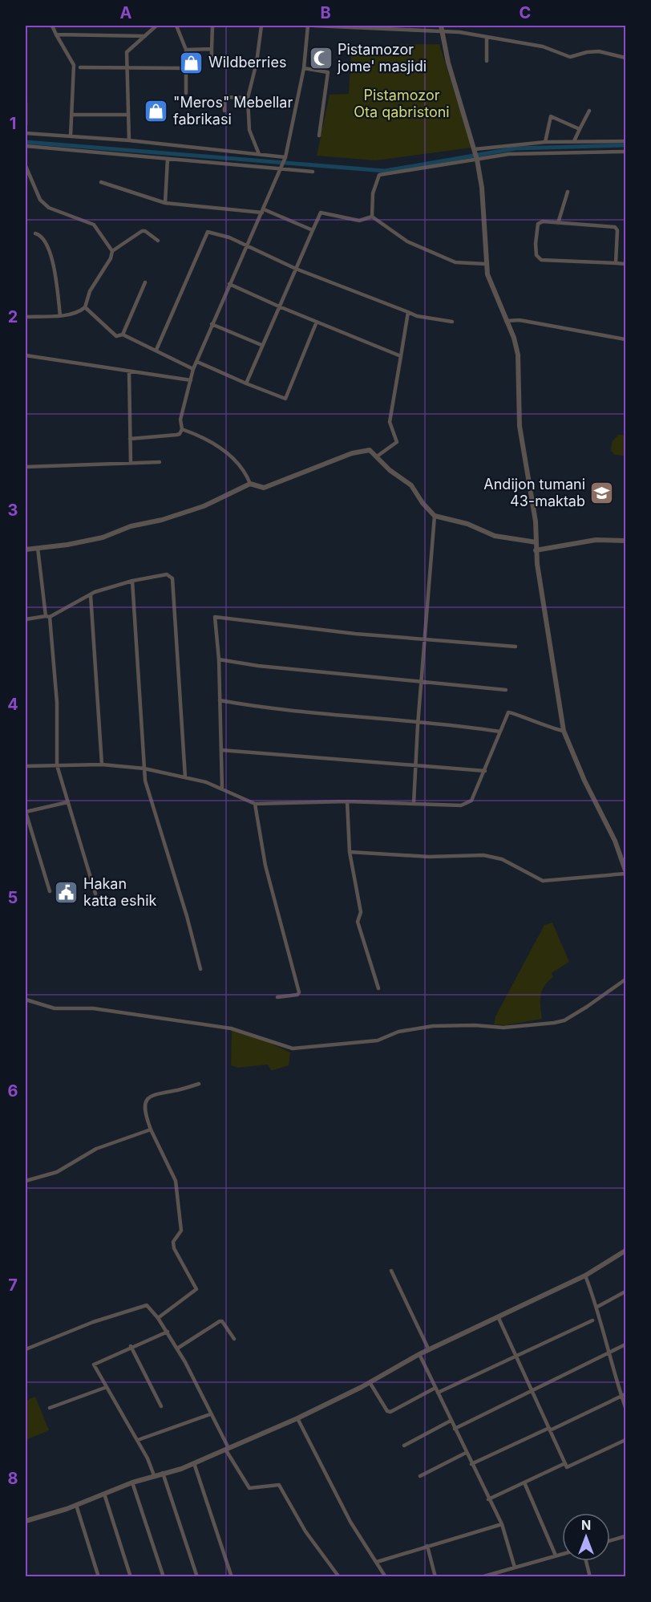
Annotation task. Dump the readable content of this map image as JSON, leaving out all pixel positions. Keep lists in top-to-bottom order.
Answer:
{
  "parks": ["Pistamozor Ota qabristoni"],
  "places": {
    "mosque": ["Pistamozor jome' masjidi"],
    "shop": ["Wildberries", "\"Meros\" Mebellar fabrikasi"],
    "school or university": ["Andijon tumani 43-maktab"],
    "public building": ["Hakan katta eshik"]
  },
  "north": "top",
  "grid": {
    "columns": ["A", "B", "C"],
    "rows": [
      "1",
      "2",
      "3",
      "4",
      "5",
      "6",
      "7",
      "8"
    ]
  }
}
